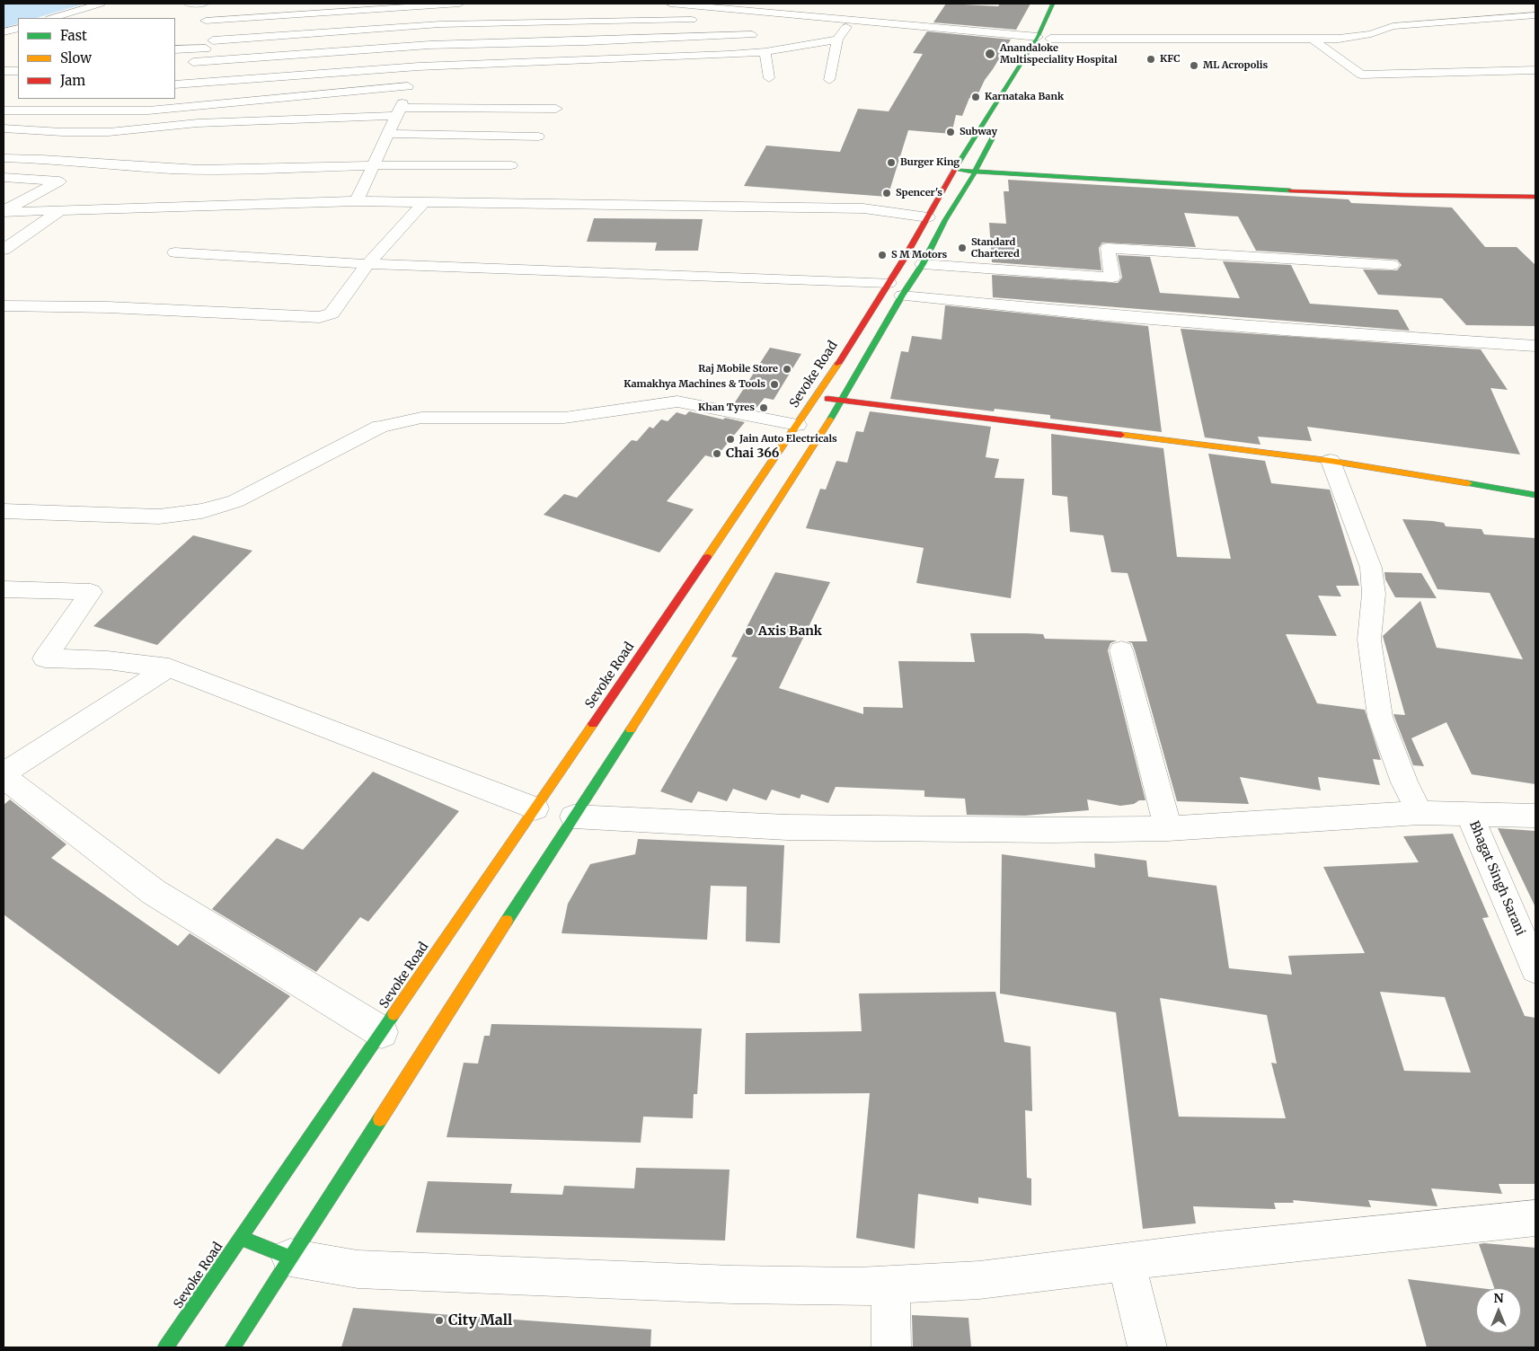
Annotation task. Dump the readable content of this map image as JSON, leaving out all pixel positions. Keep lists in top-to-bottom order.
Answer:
{
  "streets": {
    "main road": ["Sevoke Road"],
    "street": ["Bhagat Singh Sarani"]
  },
  "places": [
    "Anandaloke Multispeciality Hospital",
    "KFC",
    "ML Acropolis",
    "Karnataka Bank",
    "Subway",
    "Burger King",
    "Spencer's",
    "Standard Chartered",
    "S M Motors",
    "Raj Mobile Store",
    "Kamakhya Machines & Tools",
    "Khan Tyres",
    "Jain Auto Electricals",
    "Chai 366",
    "Axis Bank",
    "City Mall"
  ],
  "legend": ["Fast", "Slow", "Jam"],
  "north": "top"
}
